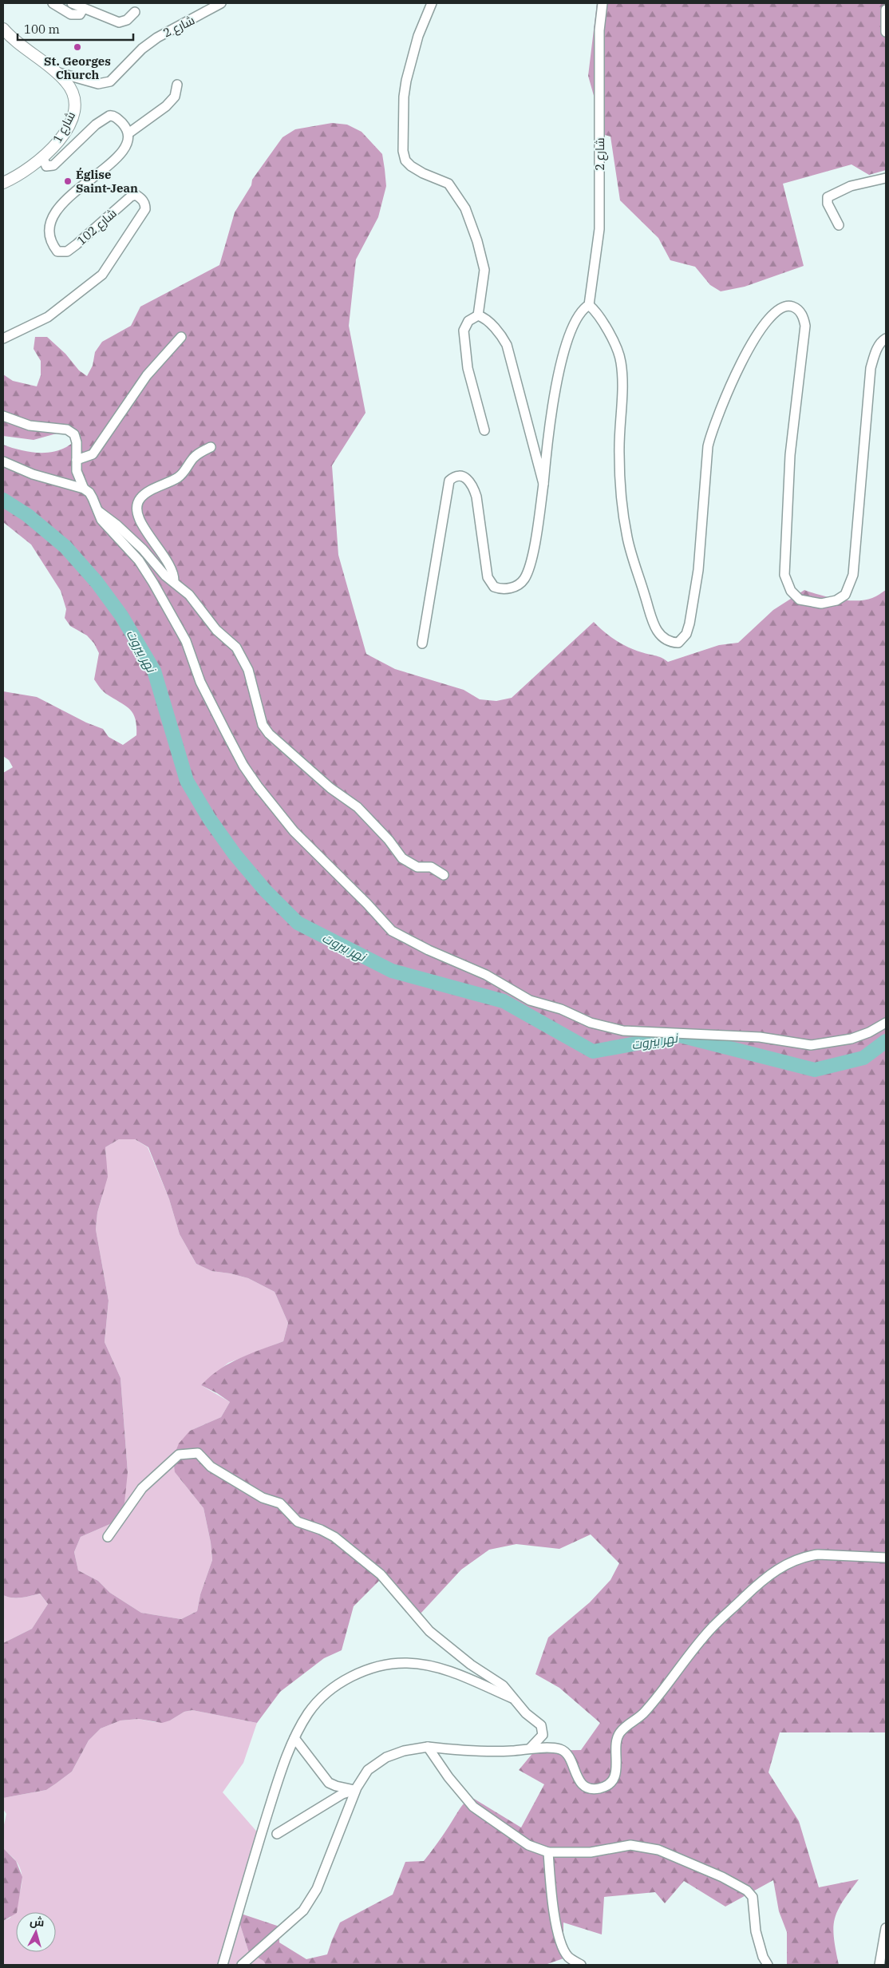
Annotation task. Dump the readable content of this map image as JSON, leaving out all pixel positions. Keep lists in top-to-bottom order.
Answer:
{
  "streets": {
    "street": ["شارع 2", "شارع 1", "شارع 102"]
  },
  "crossings": [
    ["شارع 2", "شارع 1"]
  ],
  "water": ["نهر بيروت"],
  "places": ["St. Georges Church", "Église Saint-Jean"],
  "scale_bar": "100 m",
  "north": "top"
}
